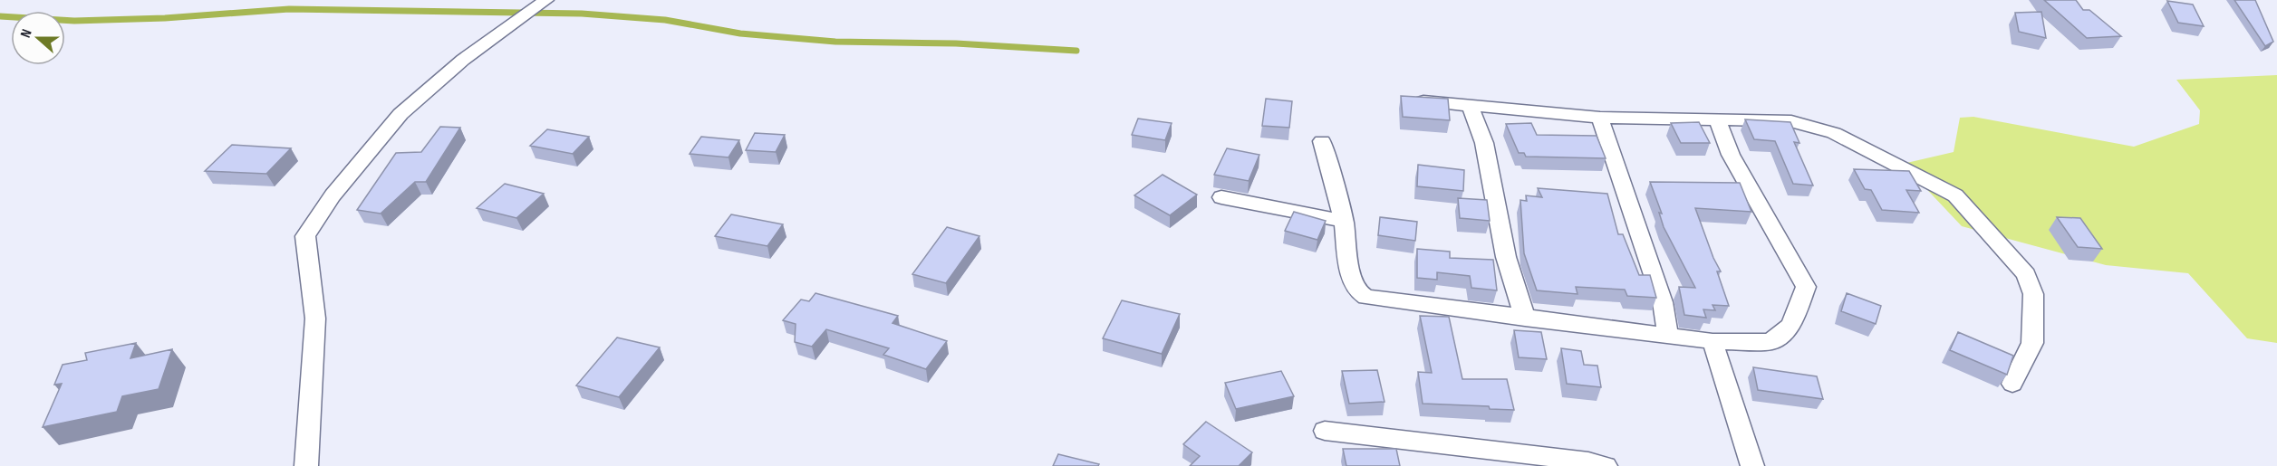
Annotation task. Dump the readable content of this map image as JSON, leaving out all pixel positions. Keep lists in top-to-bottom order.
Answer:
{
  "north": "left"
}
